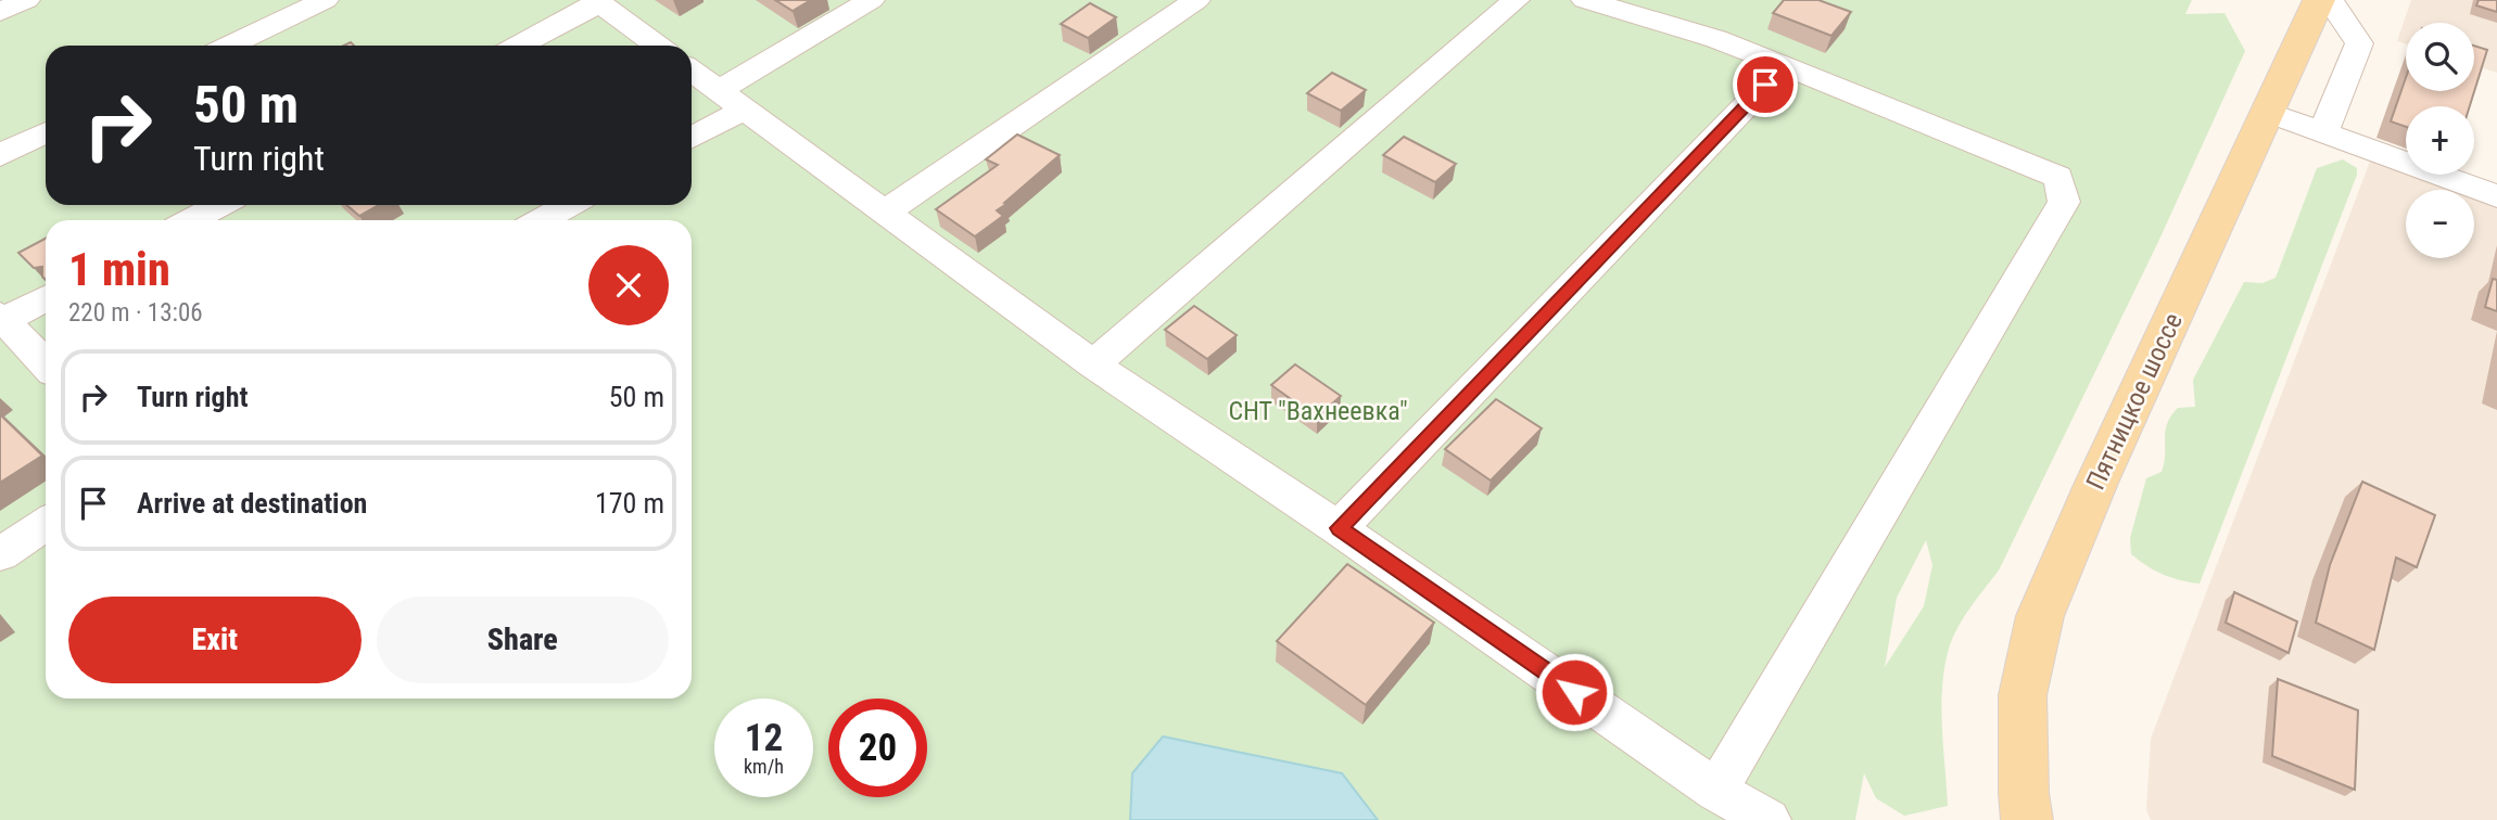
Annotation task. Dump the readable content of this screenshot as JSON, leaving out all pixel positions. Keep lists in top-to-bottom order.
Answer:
{
  "streets": {
    "main road": ["Пятницкое шоссе"]
  },
  "parks": ["СНТ \"Вахнеевка\""],
  "page": {
    "map_buttons": ["+", "−"],
    "turn": ["50 m", "Turn right"],
    "heading": ["1 min", "220 m · 13:06"],
    "list": [
      {
        "name": "Turn right",
        "value": "50 m"
      },
      {
        "name": "Arrive at destination",
        "value": "170 m"
      }
    ],
    "buttons": ["Exit", "Share"],
    "speed": "12 km/h",
    "limit": "20"
  }
}
